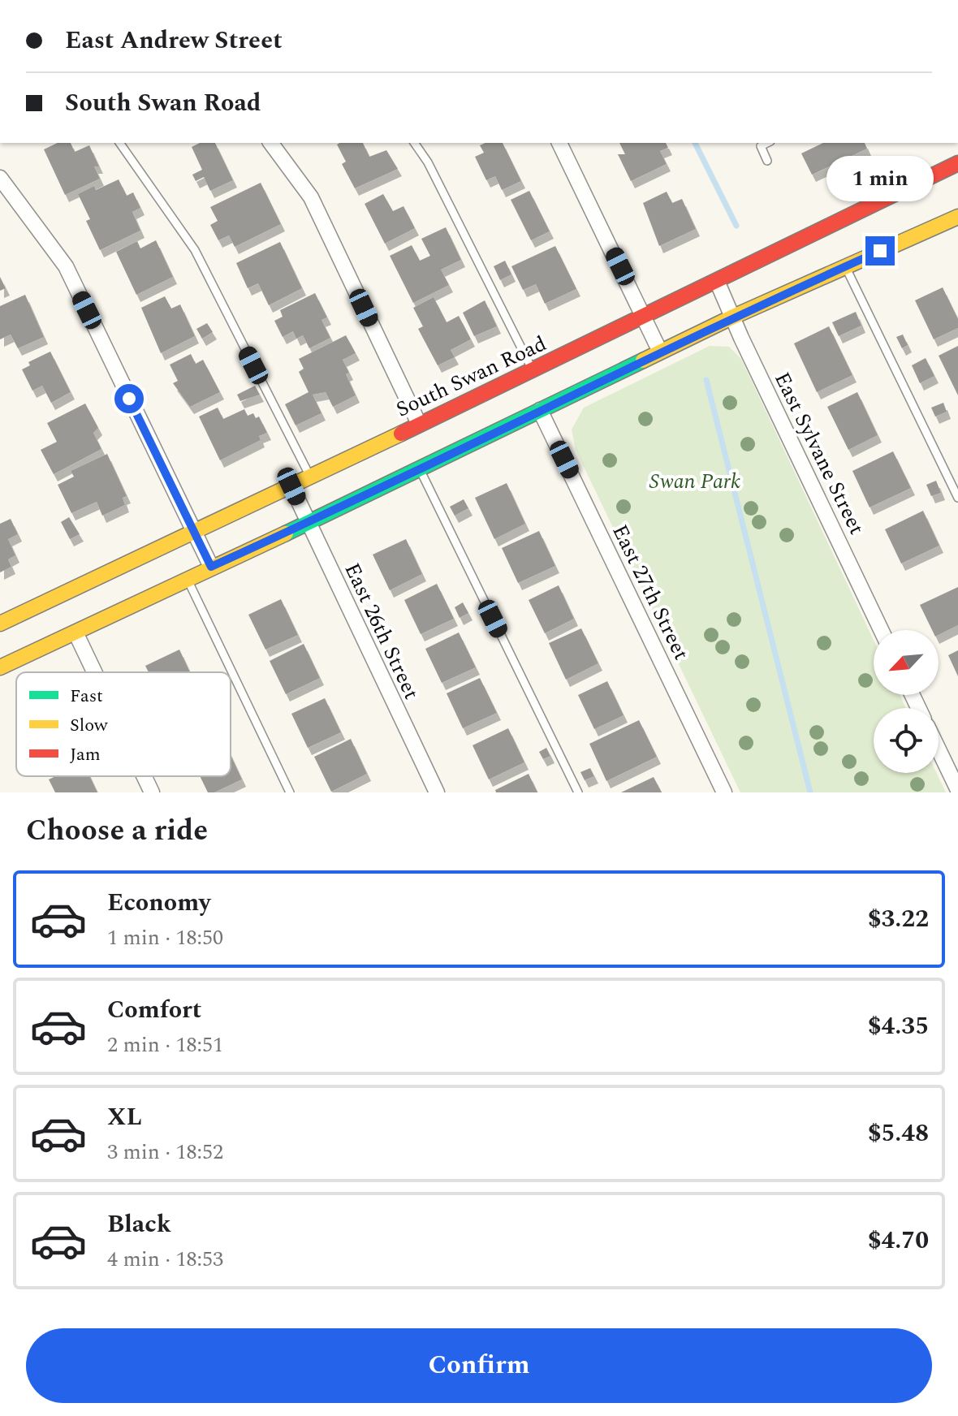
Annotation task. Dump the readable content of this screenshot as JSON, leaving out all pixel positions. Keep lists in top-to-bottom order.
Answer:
{
  "streets": {
    "main road": ["South Swan Road"],
    "street": ["East Sylvane Street", "East 27th Street", "East 26th Street"]
  },
  "crossings": [
    ["South Swan Road", "East Sylvane Street"],
    ["South Swan Road", "East 26th Street"]
  ],
  "parks": ["Swan Park"],
  "legend": ["Fast", "Slow", "Jam"],
  "north": "bottom left",
  "page": {
    "banner": ["East Andrew Street", "South Swan Road"],
    "bubble": "1 min",
    "heading": "Choose a ride",
    "list": [
      {
        "name": "Economy",
        "note": "1 min · 18:50",
        "value": "$3.22"
      },
      {
        "name": "Comfort",
        "note": "2 min · 18:51",
        "value": "$4.35"
      },
      {
        "name": "XL",
        "note": "3 min · 18:52",
        "value": "$5.48"
      },
      {
        "name": "Black",
        "note": "4 min · 18:53",
        "value": "$4.70"
      }
    ],
    "buttons": "Confirm"
  }
}
